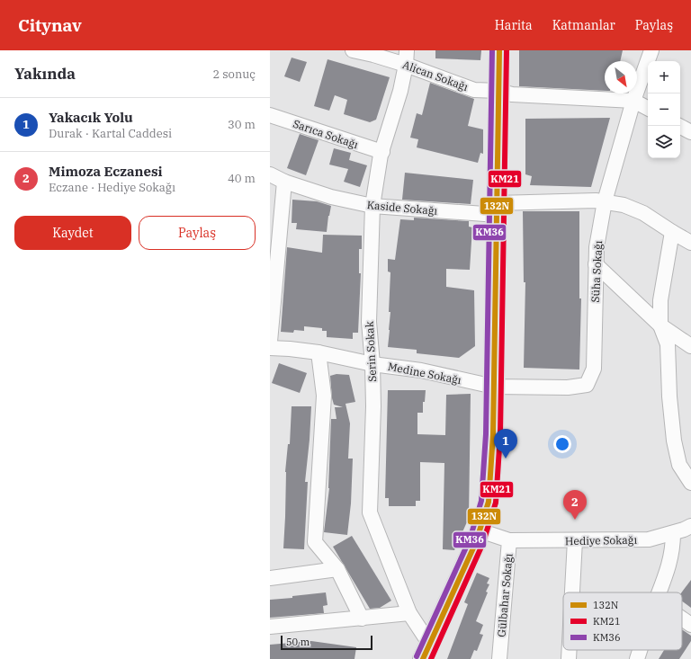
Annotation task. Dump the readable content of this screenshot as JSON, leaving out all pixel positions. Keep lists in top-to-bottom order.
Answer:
{
  "streets": {
    "street": [
      "Alican Sokağı",
      "Sarıca Sokağı",
      "Kaside Sokağı",
      "Süha Sokağı",
      "Serin Sokak",
      "Medine Sokağı",
      "Hediye Sokağı",
      "Gülbahar Sokağı"
    ]
  },
  "crossings": [
    ["Alican Sokağı", "Süha Sokağı"],
    ["Alican Sokağı", "Serin Sokak"],
    ["Sarıca Sokağı", "Serin Sokak"],
    ["Kaside Sokağı", "Süha Sokağı"],
    ["Kaside Sokağı", "Serin Sokak"],
    ["Süha Sokağı", "Medine Sokağı"],
    ["Serin Sokak", "Medine Sokağı"],
    ["Hediye Sokağı", "Gülbahar Sokağı"]
  ],
  "lines": ["transit line 132N", "transit line KM21", "transit line KM36"],
  "legend": ["132N", "KM21", "KM36"],
  "scale_bar": "50 m",
  "north": "bottom right",
  "page": {
    "header": "Citynav",
    "nav": ["Harita", "Katmanlar", "Paylaş"],
    "heading": ["Yakında", "2 sonuç"],
    "map_buttons": ["+", "−"],
    "list": [
      {
        "mark": "1",
        "name": "Yakacık Yolu",
        "note": "Durak · Kartal Caddesi",
        "value": "30 m"
      },
      {
        "mark": "2",
        "name": "Mimoza Eczanesi",
        "note": "Eczane · Hediye Sokağı",
        "value": "40 m"
      }
    ],
    "buttons": ["Kaydet", "Paylaş"],
    "pins": ["1", "2"],
    "scale": "50 m"
  }
}
